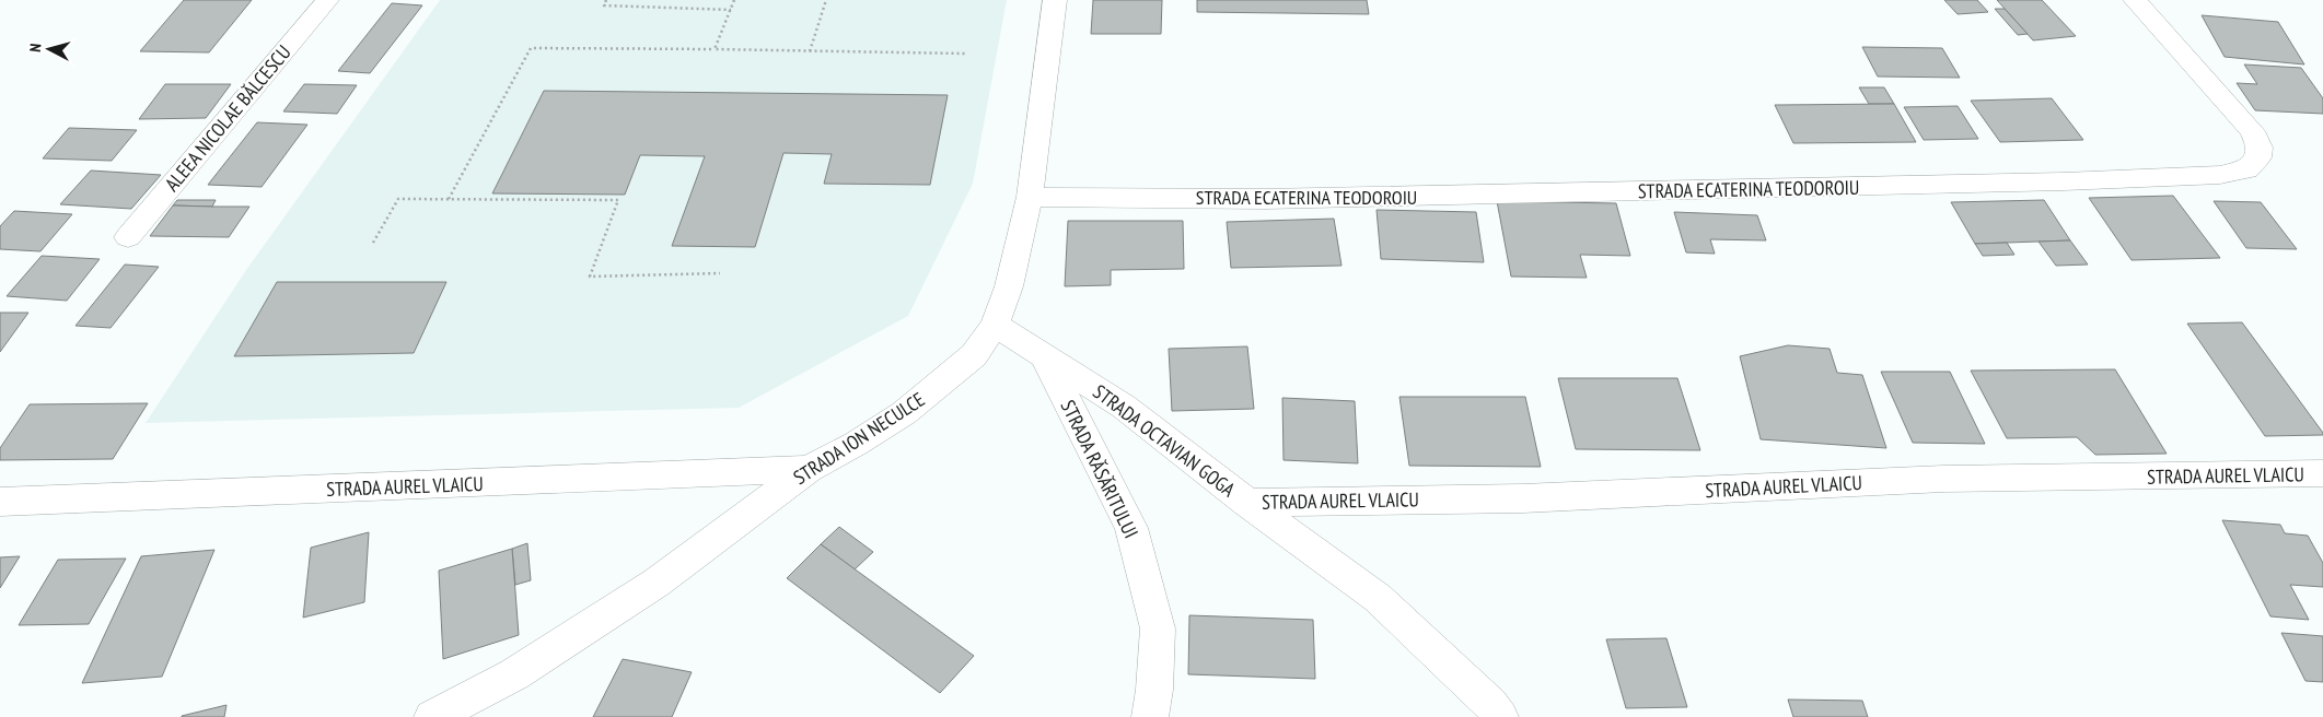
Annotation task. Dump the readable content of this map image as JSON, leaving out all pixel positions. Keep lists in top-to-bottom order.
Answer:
{
  "streets": {
    "street": [
      "ALEEA NICOLAE BĂLCESCU",
      "STRADA ECATERINA TEODOROIU",
      "STRADA ION NECULCE",
      "STRADA OCTAVIAN GOGA",
      "STRADA RĂSĂRITULUI",
      "STRADA AUREL VLAICU"
    ]
  },
  "crossings": [
    ["STRADA ECATERINA TEODOROIU", "STRADA ION NECULCE"],
    ["STRADA ION NECULCE", "STRADA OCTAVIAN GOGA"],
    ["STRADA ION NECULCE", "STRADA AUREL VLAICU"],
    ["STRADA OCTAVIAN GOGA", "STRADA RĂSĂRITULUI"],
    ["STRADA OCTAVIAN GOGA", "STRADA AUREL VLAICU"]
  ],
  "north": "left"
}
